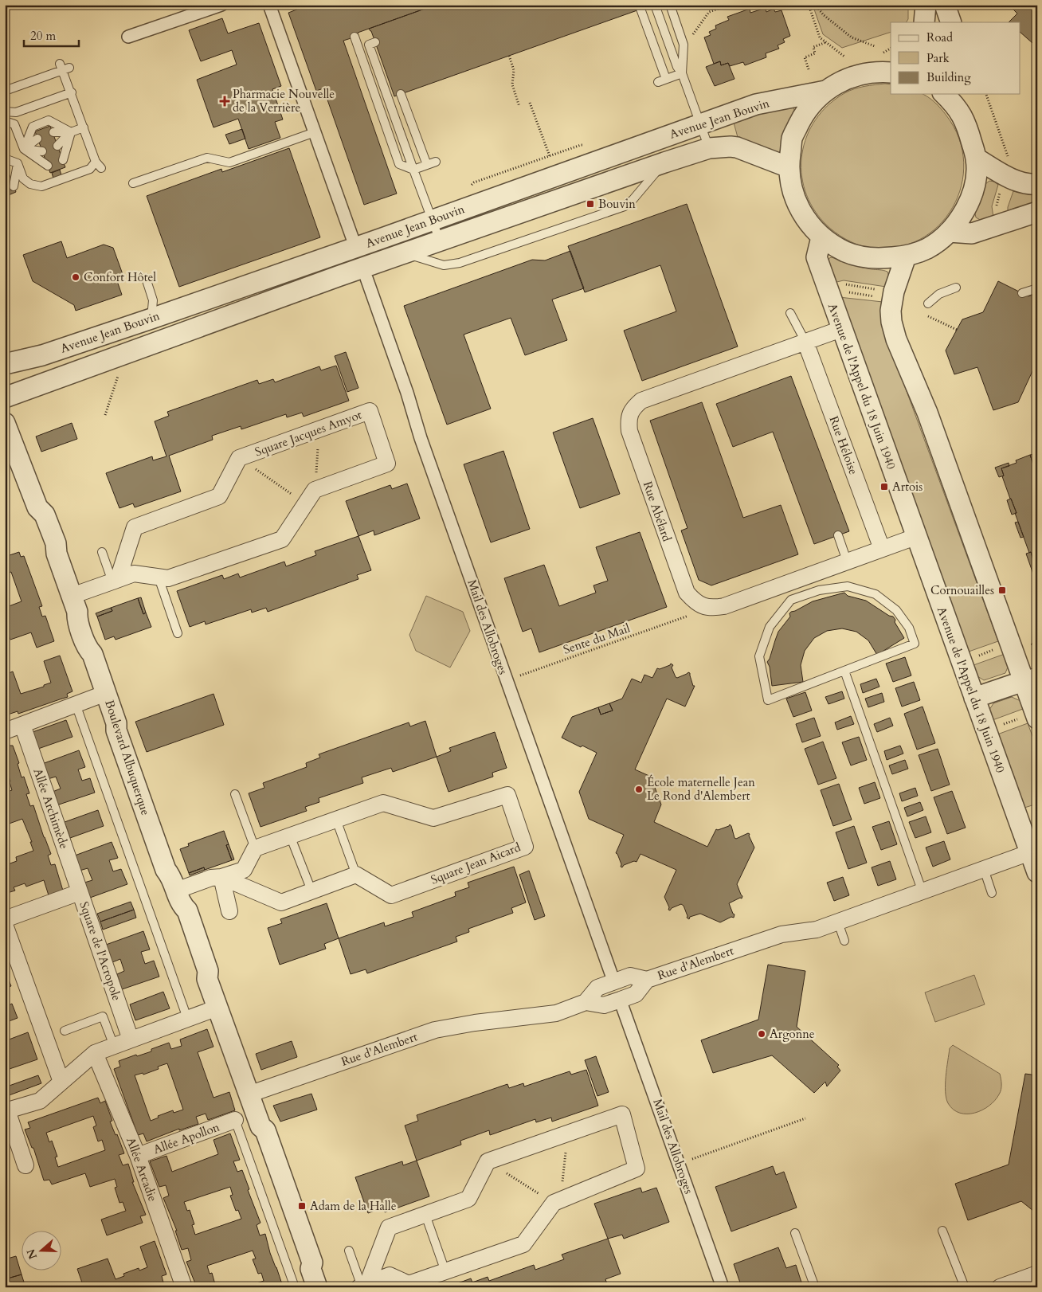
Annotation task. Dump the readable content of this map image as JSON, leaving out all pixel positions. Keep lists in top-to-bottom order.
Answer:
{
  "streets": {
    "street": [
      "Avenue Jean Bouvin",
      "Avenue de l'Appel du 18 Juin 1940",
      "Square Jacques Amyot",
      "Rue Héloise",
      "Rue Abélard",
      "Mail des Allobroges",
      "Boulevard Albuquerque",
      "Allée Archimède",
      "Square Jean Aicard",
      "Square de l'Acropole",
      "Rue d'Alembert",
      "Allée Apollon",
      "Allée Arcadie"
    ],
    "path": ["Sente du Mail"]
  },
  "crossings": [
    ["Avenue de l'Appel du 18 Juin 1940", "Rue Abélard"],
    ["Avenue de l'Appel du 18 Juin 1940", "Rue d'Alembert"],
    ["Rue Héloise", "Rue Abélard"],
    ["Mail des Allobroges", "Sente du Mail"],
    ["Boulevard Albuquerque", "Rue d'Alembert"],
    ["Allée Archimède", "Square de l'Acropole"],
    ["Allée Apollon", "Allée Arcadie"]
  ],
  "places": {
    "health": ["Pharmacie Nouvelle de la Verrière"],
    "transit": [
      "Bouvin",
      "Artois",
      "Cornouailles",
      "Adam de la Halle"
    ],
    "other": ["Confort Hôtel", "École maternelle Jean Le Rond d'Alembert", "Argonne"]
  },
  "legend": ["Road", "Park", "Building"],
  "scale_bar": "20 m",
  "north": "left"
}
